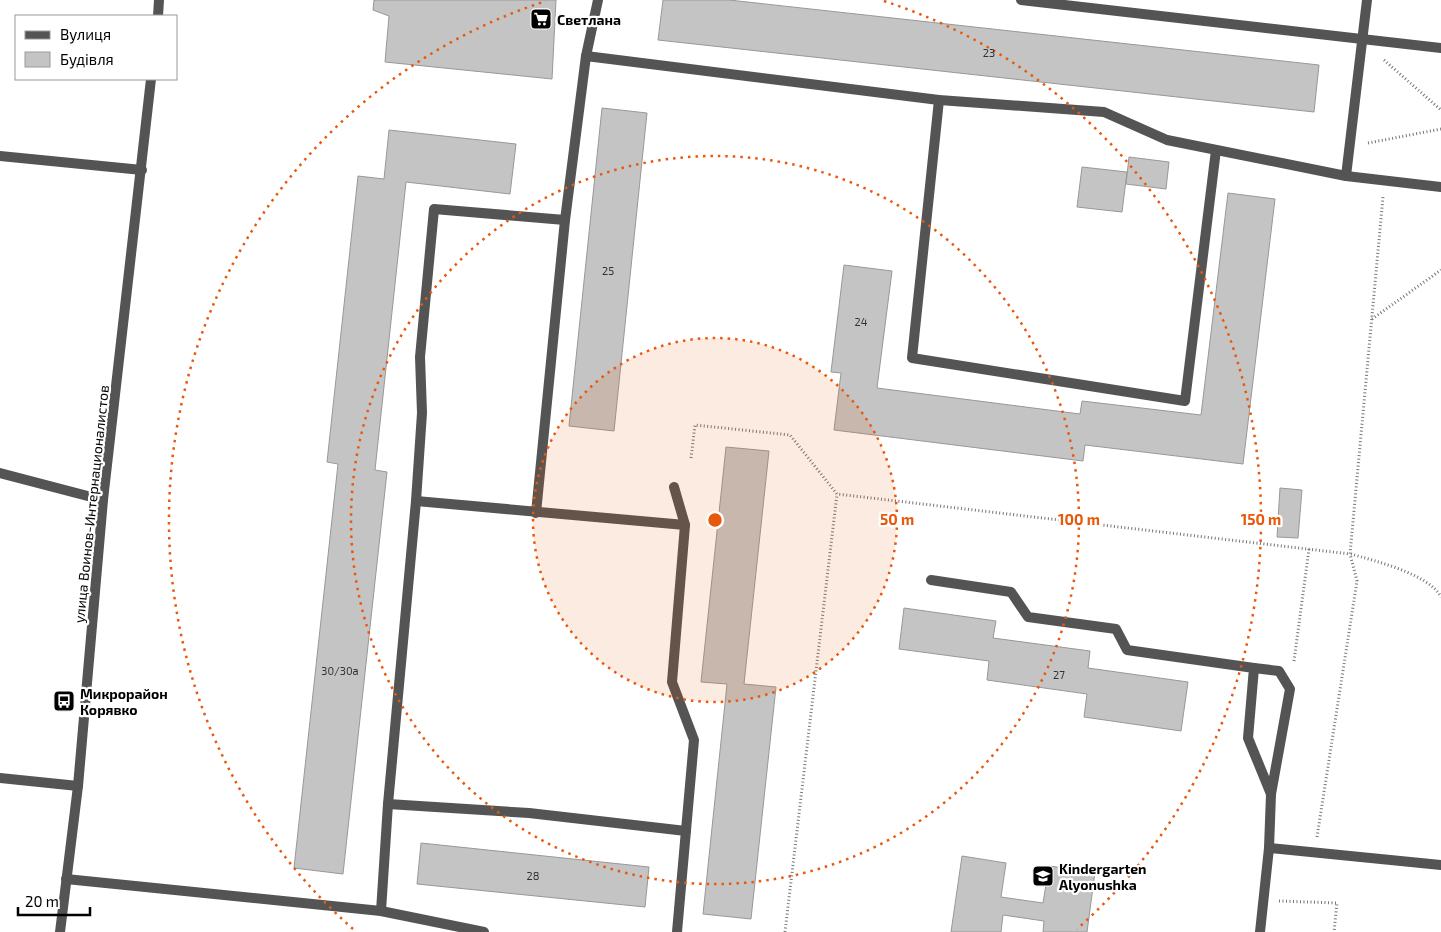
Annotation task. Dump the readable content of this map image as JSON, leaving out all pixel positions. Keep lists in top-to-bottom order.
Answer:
{
  "streets": {
    "street": ["улица Воинов-Интернационалистов"]
  },
  "places": {
    "supermarket": ["Светлана"],
    "bus stop": ["Микрорайон Корявко"],
    "school or university": ["Kindergarten Alyonushka"]
  },
  "house_numbers": [
    "23",
    "25",
    "24",
    "30/30а",
    "27",
    "28"
  ],
  "legend": ["Вулиця", "Будівля"],
  "scale_bar": "20 m",
  "rings": ["50 m", "100 m", "150 m"]
}
